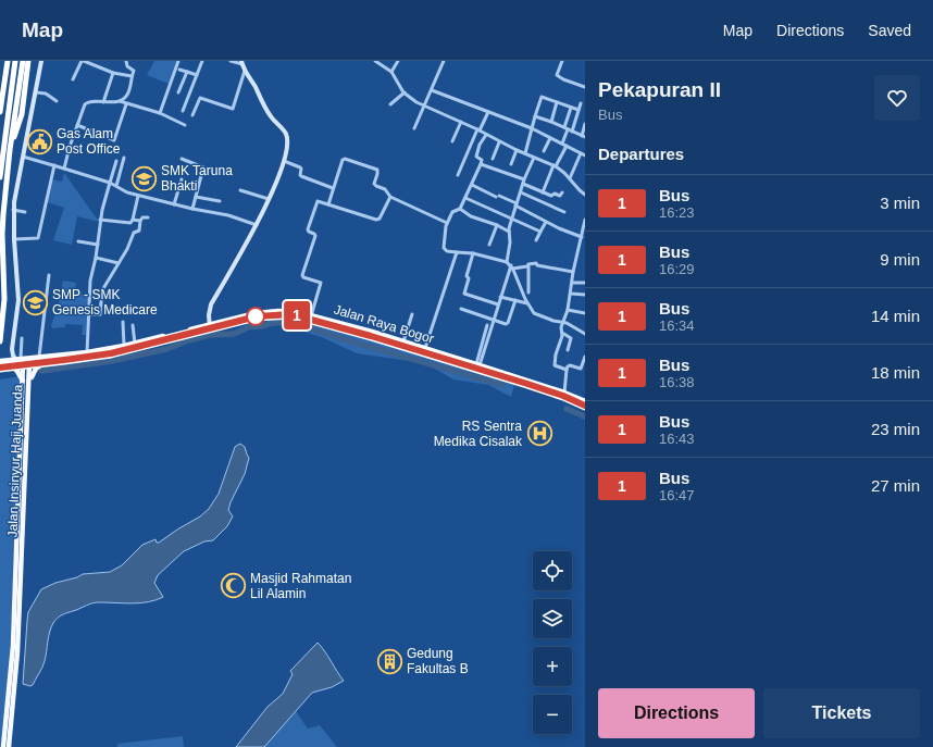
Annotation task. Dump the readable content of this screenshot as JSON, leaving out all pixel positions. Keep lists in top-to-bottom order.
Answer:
{
  "streets": {
    "highway": ["Jalan Raya Bogor", "Jalan Insinyur Haji Juanda"]
  },
  "crossings": [
    ["Jalan Raya Bogor", "Jalan Insinyur Haji Juanda"]
  ],
  "places": {
    "public building": ["Gas Alam Post Office"],
    "school or university": ["SMK Taruna Bhakti", "SMP - SMK Genesis Medicare"],
    "hospital": ["RS Sentra Medika Cisalak"],
    "mosque": ["Masjid Rahmatan Lil Alamin"],
    "building": ["Gedung Fakultas B"]
  },
  "lines": ["bus line 1"],
  "page": {
    "header": "Map",
    "nav": ["Map", "Directions", "Saved"],
    "on_map": "1",
    "heading": [
      ["Pekapuran II", "Bus"],
      "Departures"
    ],
    "list": [
      {
        "mark": "1",
        "name": "Bus",
        "note": "16:23",
        "value": "3 min"
      },
      {
        "mark": "1",
        "name": "Bus",
        "note": "16:29",
        "value": "9 min"
      },
      {
        "mark": "1",
        "name": "Bus",
        "note": "16:34",
        "value": "14 min"
      },
      {
        "mark": "1",
        "name": "Bus",
        "note": "16:38",
        "value": "18 min"
      },
      {
        "mark": "1",
        "name": "Bus",
        "note": "16:43",
        "value": "23 min"
      },
      {
        "mark": "1",
        "name": "Bus",
        "note": "16:47",
        "value": "27 min"
      }
    ],
    "map_buttons": ["+", "−"],
    "buttons": ["Directions", "Tickets"]
  }
}
